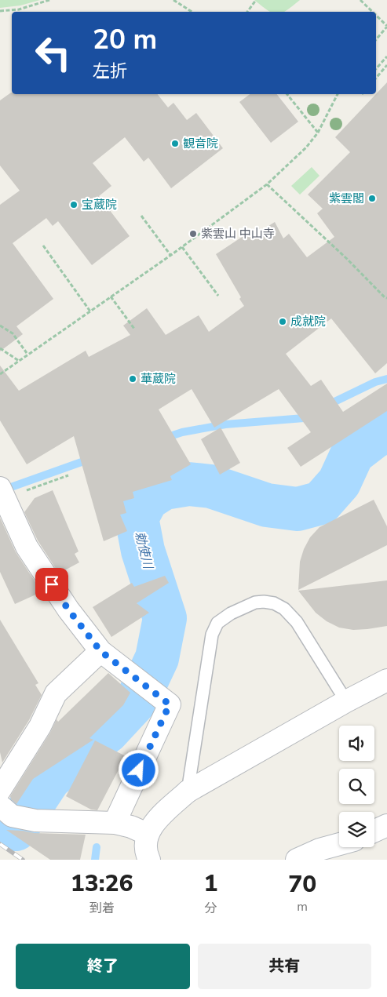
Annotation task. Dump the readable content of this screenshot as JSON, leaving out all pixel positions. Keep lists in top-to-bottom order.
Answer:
{
  "water": ["勅使川"],
  "places": [
    "観音院",
    "紫雲閣",
    "宝蔵院",
    "紫雲山 中山寺",
    "成就院",
    "華蔵院"
  ],
  "page": {
    "turn": ["20 m", "左折"],
    "eta": [
      "13:26",
      "到着",
      "1",
      "分",
      "70",
      "m"
    ],
    "buttons": ["終了", "共有"]
  }
}
